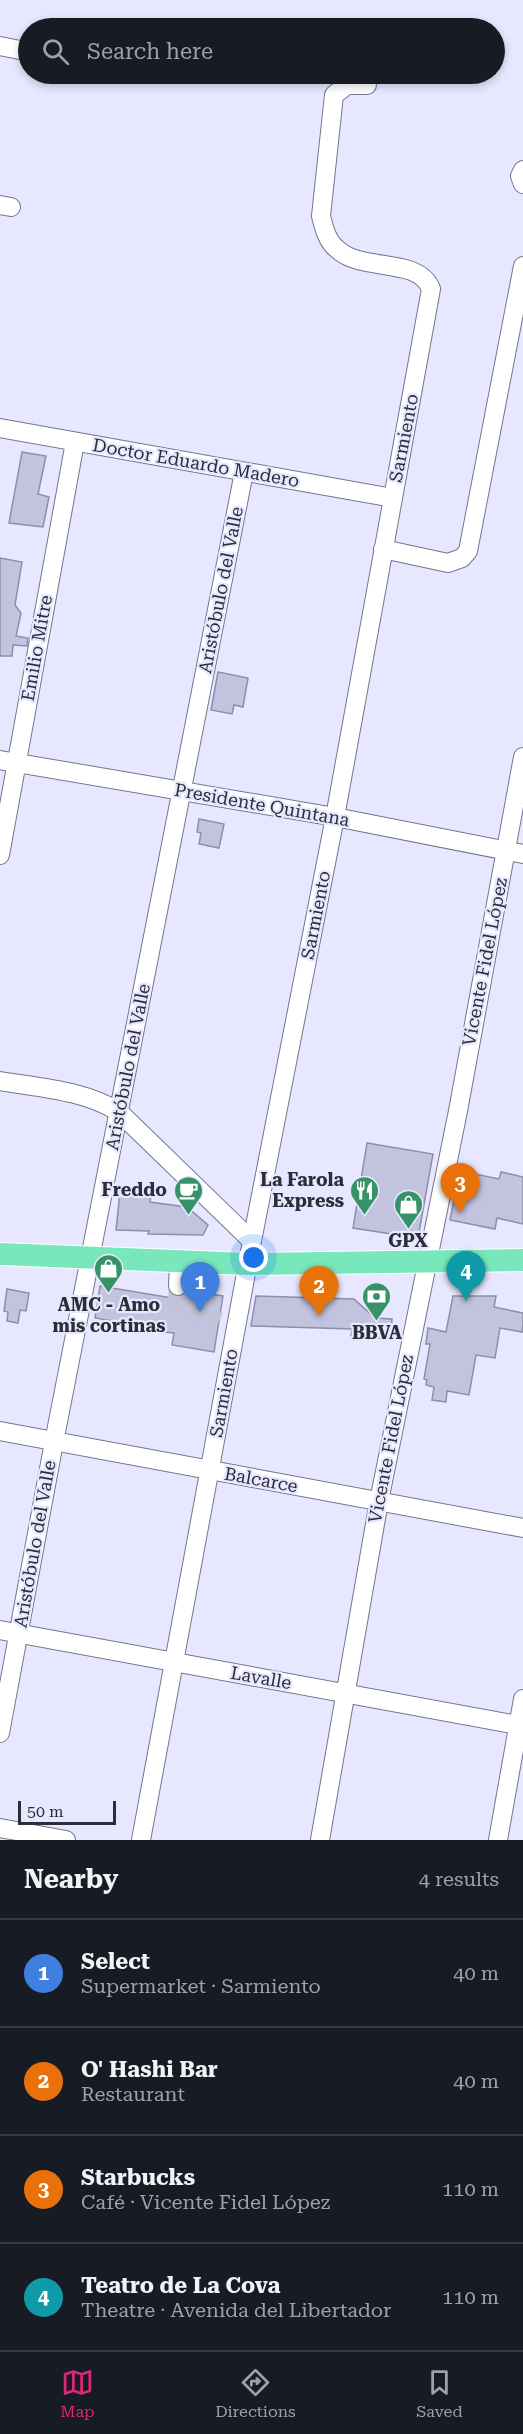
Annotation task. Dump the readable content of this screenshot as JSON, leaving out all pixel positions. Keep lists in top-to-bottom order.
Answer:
{
  "streets": {
    "street": [
      "Sarmiento",
      "Doctor Eduardo Madero",
      "Aristóbulo del Valle",
      "Emilio Mitre",
      "Presidente Quintana",
      "Vicente Fidel López",
      "Balcarce",
      "Lavalle"
    ]
  },
  "crossings": [
    ["Sarmiento", "Doctor Eduardo Madero"],
    ["Sarmiento", "Presidente Quintana"],
    ["Sarmiento", "Balcarce"],
    ["Sarmiento", "Lavalle"],
    ["Doctor Eduardo Madero", "Aristóbulo del Valle"],
    ["Doctor Eduardo Madero", "Emilio Mitre"],
    ["Aristóbulo del Valle", "Presidente Quintana"],
    ["Aristóbulo del Valle", "Balcarce"],
    ["Aristóbulo del Valle", "Lavalle"],
    ["Emilio Mitre", "Presidente Quintana"],
    ["Presidente Quintana", "Vicente Fidel López"],
    ["Vicente Fidel López", "Balcarce"],
    ["Vicente Fidel López", "Lavalle"]
  ],
  "places": {
    "cafe": ["Freddo"],
    "restaurant": ["La Farola Express"],
    "shop": ["GPX", "AMC - Amo mis cortinas"],
    "bank": ["BBVA"]
  },
  "scale_bar": "50 m",
  "page": {
    "search": "Search here",
    "pins": [
      "3",
      "4",
      "1",
      "2"
    ],
    "scale": "50 m",
    "heading": ["Nearby", "4 results"],
    "list": [
      {
        "mark": "1",
        "name": "Select",
        "note": "Supermarket · Sarmiento",
        "value": "40 m"
      },
      {
        "mark": "2",
        "name": "O' Hashi Bar",
        "note": "Restaurant",
        "value": "40 m"
      },
      {
        "mark": "3",
        "name": "Starbucks",
        "note": "Café · Vicente Fidel López",
        "value": "110 m"
      },
      {
        "mark": "4",
        "name": "Teatro de La Cova",
        "note": "Theatre · Avenida del Libertador",
        "value": "110 m"
      }
    ],
    "nav": ["Map", "Directions", "Saved"]
  }
}
